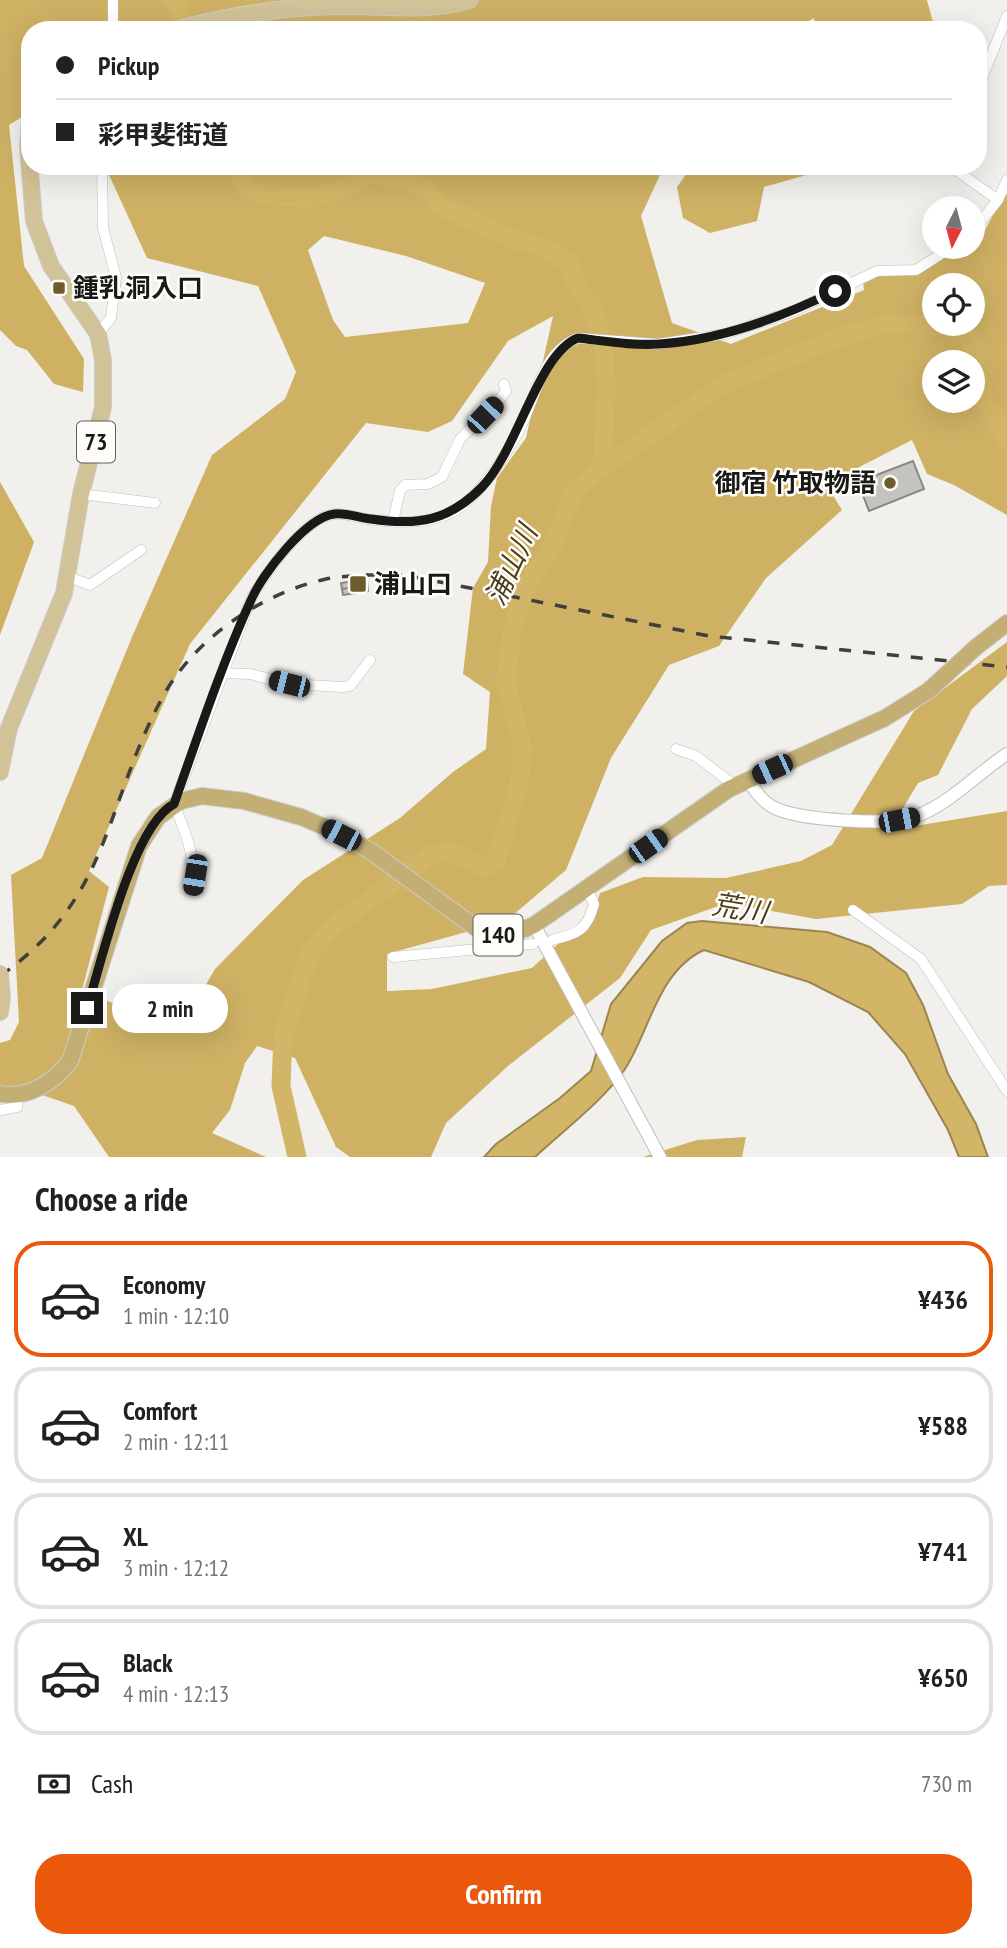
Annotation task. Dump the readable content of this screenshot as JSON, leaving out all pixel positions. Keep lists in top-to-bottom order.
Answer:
{
  "streets": {
    "highway": ["140"],
    "main road": ["73"]
  },
  "water": ["浦山川", "荒川"],
  "places": {
    "transit": ["鍾乳洞入口", "浦山口"],
    "other": ["御宿 竹取物語"]
  },
  "north": "bottom",
  "page": {
    "banner": ["Pickup", "彩甲斐街道"],
    "bubble": "2 min",
    "heading": "Choose a ride",
    "list": [
      {
        "name": "Economy",
        "note": "1 min · 12:10",
        "value": "¥436"
      },
      {
        "name": "Comfort",
        "note": "2 min · 12:11",
        "value": "¥588"
      },
      {
        "name": "XL",
        "note": "3 min · 12:12",
        "value": "¥741"
      },
      {
        "name": "Black",
        "note": "4 min · 12:13",
        "value": "¥650"
      }
    ],
    "pay": ["Cash", "730 m"],
    "buttons": "Confirm"
  }
}
